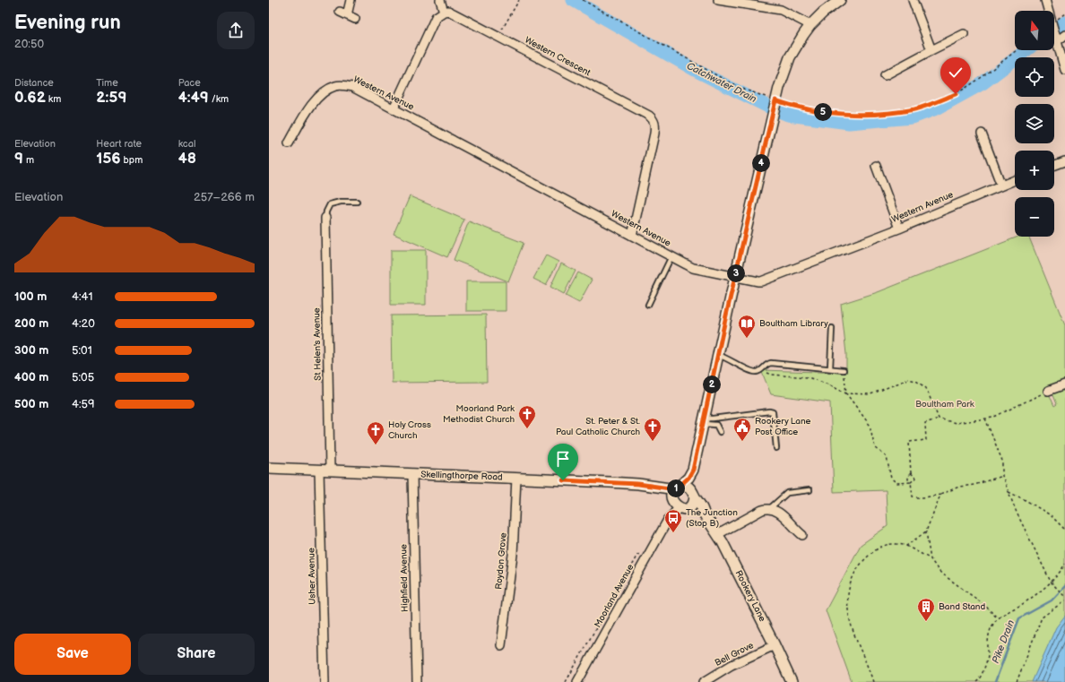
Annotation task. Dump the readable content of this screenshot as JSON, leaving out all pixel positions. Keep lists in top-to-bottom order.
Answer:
{
  "streets": {
    "street": [
      "Western Crescent",
      "Western Avenue",
      "St Helen's Avenue",
      "Skellingthorpe Road",
      "Roydon Grove",
      "Usher Avenue",
      "Highfield Avenue",
      "Moorland Avenue",
      "Rookery Lane",
      "Bell Grove"
    ]
  },
  "crossings": [
    ["Western Crescent", "Western Avenue"],
    ["St Helen's Avenue", "Skellingthorpe Road"],
    ["Skellingthorpe Road", "Roydon Grove"],
    ["Skellingthorpe Road", "Usher Avenue"],
    ["Skellingthorpe Road", "Highfield Avenue"],
    ["Skellingthorpe Road", "Moorland Avenue"],
    ["Skellingthorpe Road", "Rookery Lane"],
    ["Moorland Avenue", "Rookery Lane"],
    ["Rookery Lane", "Bell Grove"]
  ],
  "water": ["Catchwater Drain", "Pike Drain"],
  "parks": ["Boultham Park"],
  "places": {
    "library": ["Boultham Library"],
    "church": ["Moorland Park Methodist Church", "St. Peter & St. Paul Catholic Church", "Holy Cross Church"],
    "public building": ["Rookery Lane Post Office"],
    "bus stop": ["The Junction (Stop B)"],
    "building": ["Band Stand"]
  },
  "north": "top",
  "page": {
    "heading": ["Evening run", "20:50"],
    "map_buttons": ["+", "−"],
    "stats": [
      ["Distance", "0.62 km"],
      ["Time", "2:59"],
      ["Pace", "4:49 /km"],
      ["Elevation", "9 m"],
      ["Heart rate", "156 bpm"],
      ["kcal", "48"]
    ],
    "pins": [
      "5",
      "4",
      "3",
      "2",
      "1"
    ],
    "chart": ["Elevation", "257–266 m"],
    "list": [
      {
        "name": "100 m",
        "note": "4:41"
      },
      {
        "name": "200 m",
        "note": "4:20"
      },
      {
        "name": "300 m",
        "note": "5:01"
      },
      {
        "name": "400 m",
        "note": "5:05"
      },
      {
        "name": "500 m",
        "note": "4:59"
      }
    ],
    "buttons": ["Save", "Share"]
  }
}
